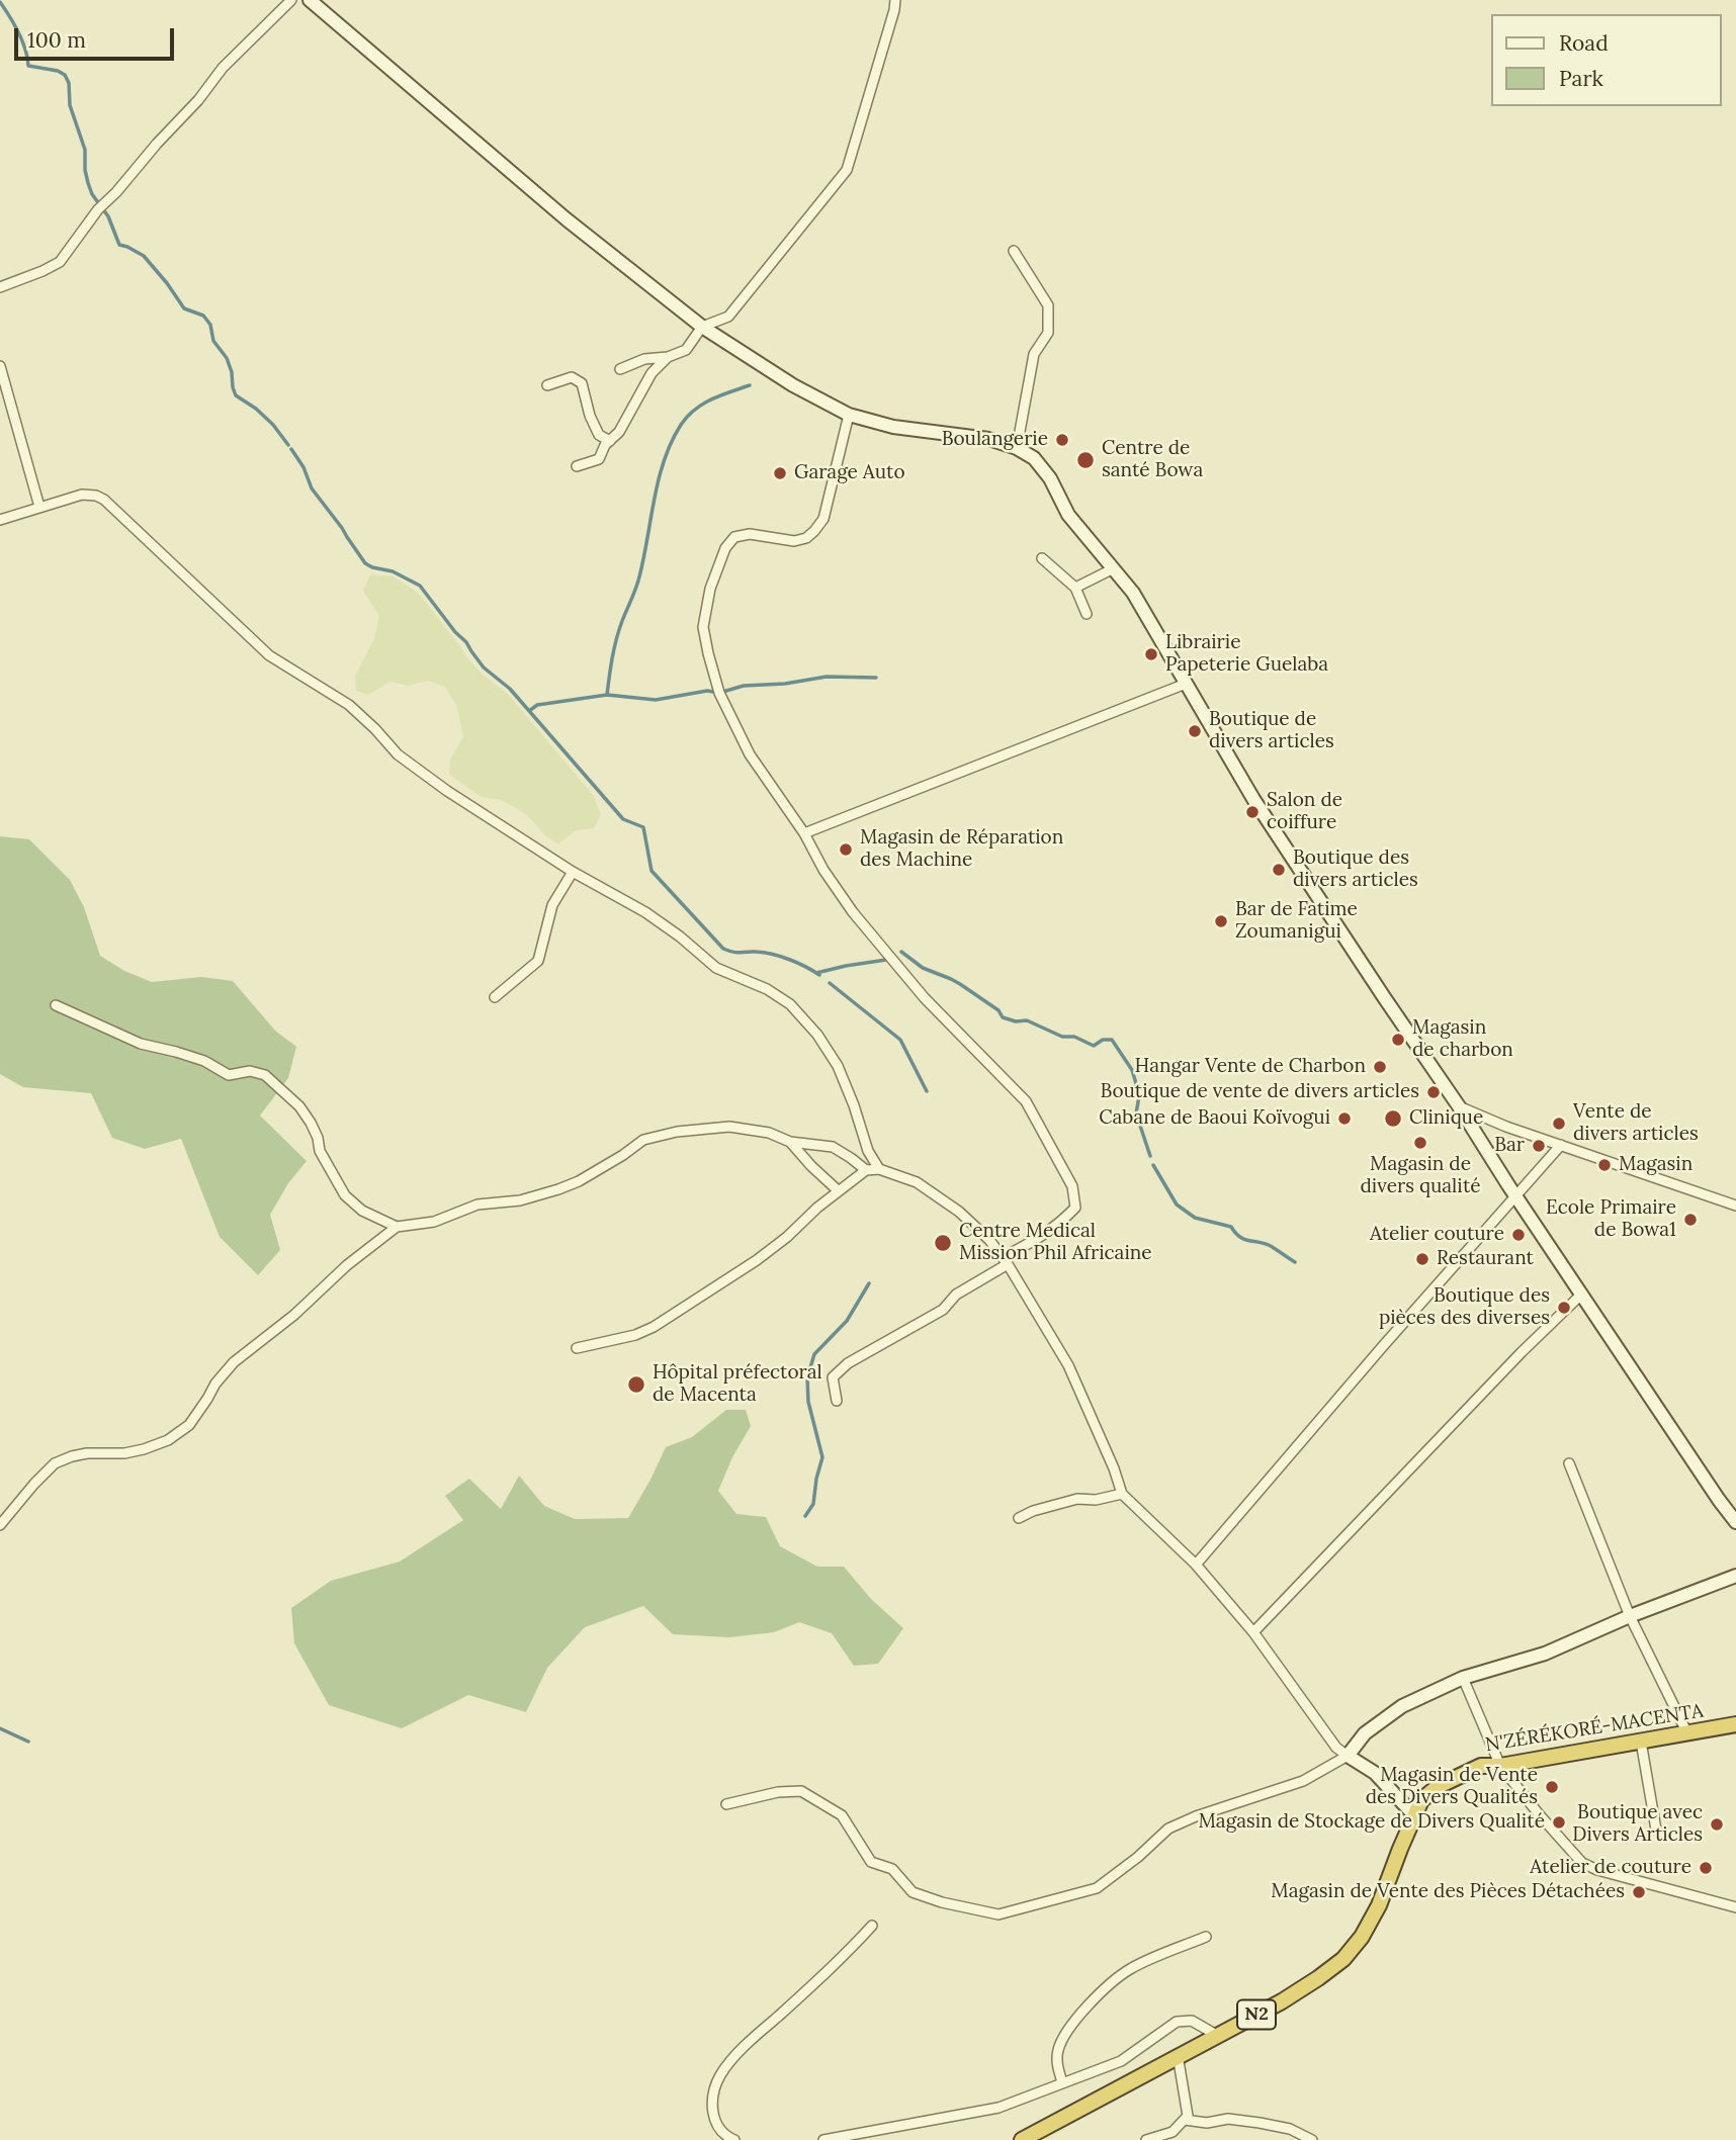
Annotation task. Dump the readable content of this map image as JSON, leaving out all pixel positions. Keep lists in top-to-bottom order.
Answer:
{
  "streets": {
    "highway": ["N'ZÉRÉKORÉ-MACENTA", "N2"]
  },
  "places": [
    "Boulangerie",
    "Centre de santé Bowa",
    "Garage Auto",
    "Librairie Papeterie Guelaba",
    "Boutique de divers articles",
    "Salon de coiffure",
    "Magasin de Réparation des Machine",
    "Boutique des divers articles",
    "Bar de Fatime Zoumanigui",
    "Magasin de charbon",
    "Hangar Vente de Charbon",
    "Boutique de vente de divers articles",
    "Cabane de Baoui Koïvogui",
    "Clinique",
    "Vente de divers articles",
    "Magasin de divers qualité",
    "Bar",
    "Magasin",
    "Ecole Primaire de Bowa1",
    "Atelier couture",
    "Centre Medical Mission Phil Africaine",
    "Restaurant",
    "Boutique des pièces des diverses",
    "Hôpital préfectoral de Macenta",
    "Magasin de Vente des Divers Qualités",
    "Magasin de Stockage de Divers Qualité",
    "Boutique avec Divers Articles",
    "Atelier de couture",
    "Magasin de Vente des Pièces Détachées"
  ],
  "legend": ["Road", "Park"],
  "scale_bar": "100 m"
}
